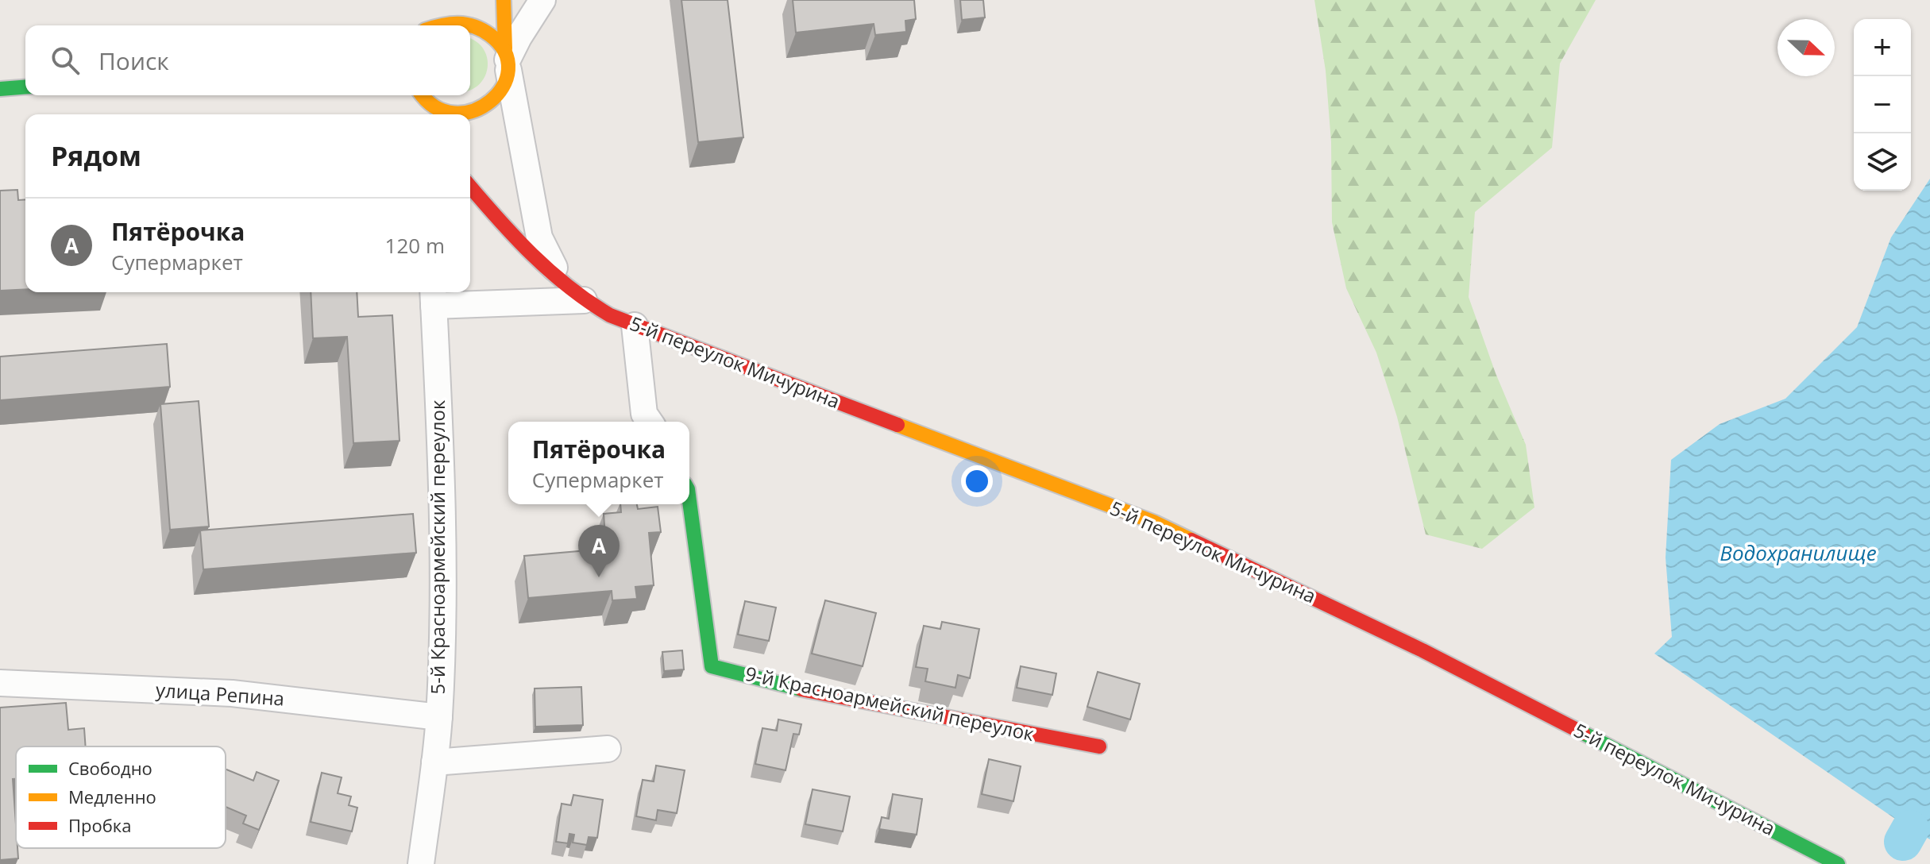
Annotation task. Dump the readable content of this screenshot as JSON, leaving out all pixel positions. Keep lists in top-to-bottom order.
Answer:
{
  "streets": {
    "street": [
      "5-й переулок Мичурина",
      "5-й Красноармейский переулок",
      "улица Репина",
      "9-й Красноармейский переулок"
    ]
  },
  "crossings": [
    ["5-й переулок Мичурина", "5-й Красноармейский переулок"],
    ["5-й Красноармейский переулок", "улица Репина"]
  ],
  "water": ["Водохранилище"],
  "legend": ["Свободно", "Медленно", "Пробка"],
  "north": "right",
  "page": {
    "map_buttons": ["+", "−"],
    "search": "Поиск",
    "heading": "Рядом",
    "list": [
      {
        "mark": "A",
        "name": "Пятёрочка",
        "note": "Супермаркет",
        "value": "120 m"
      }
    ],
    "popup": ["Пятёрочка", "Супермаркет"],
    "pins": "A"
  }
}
